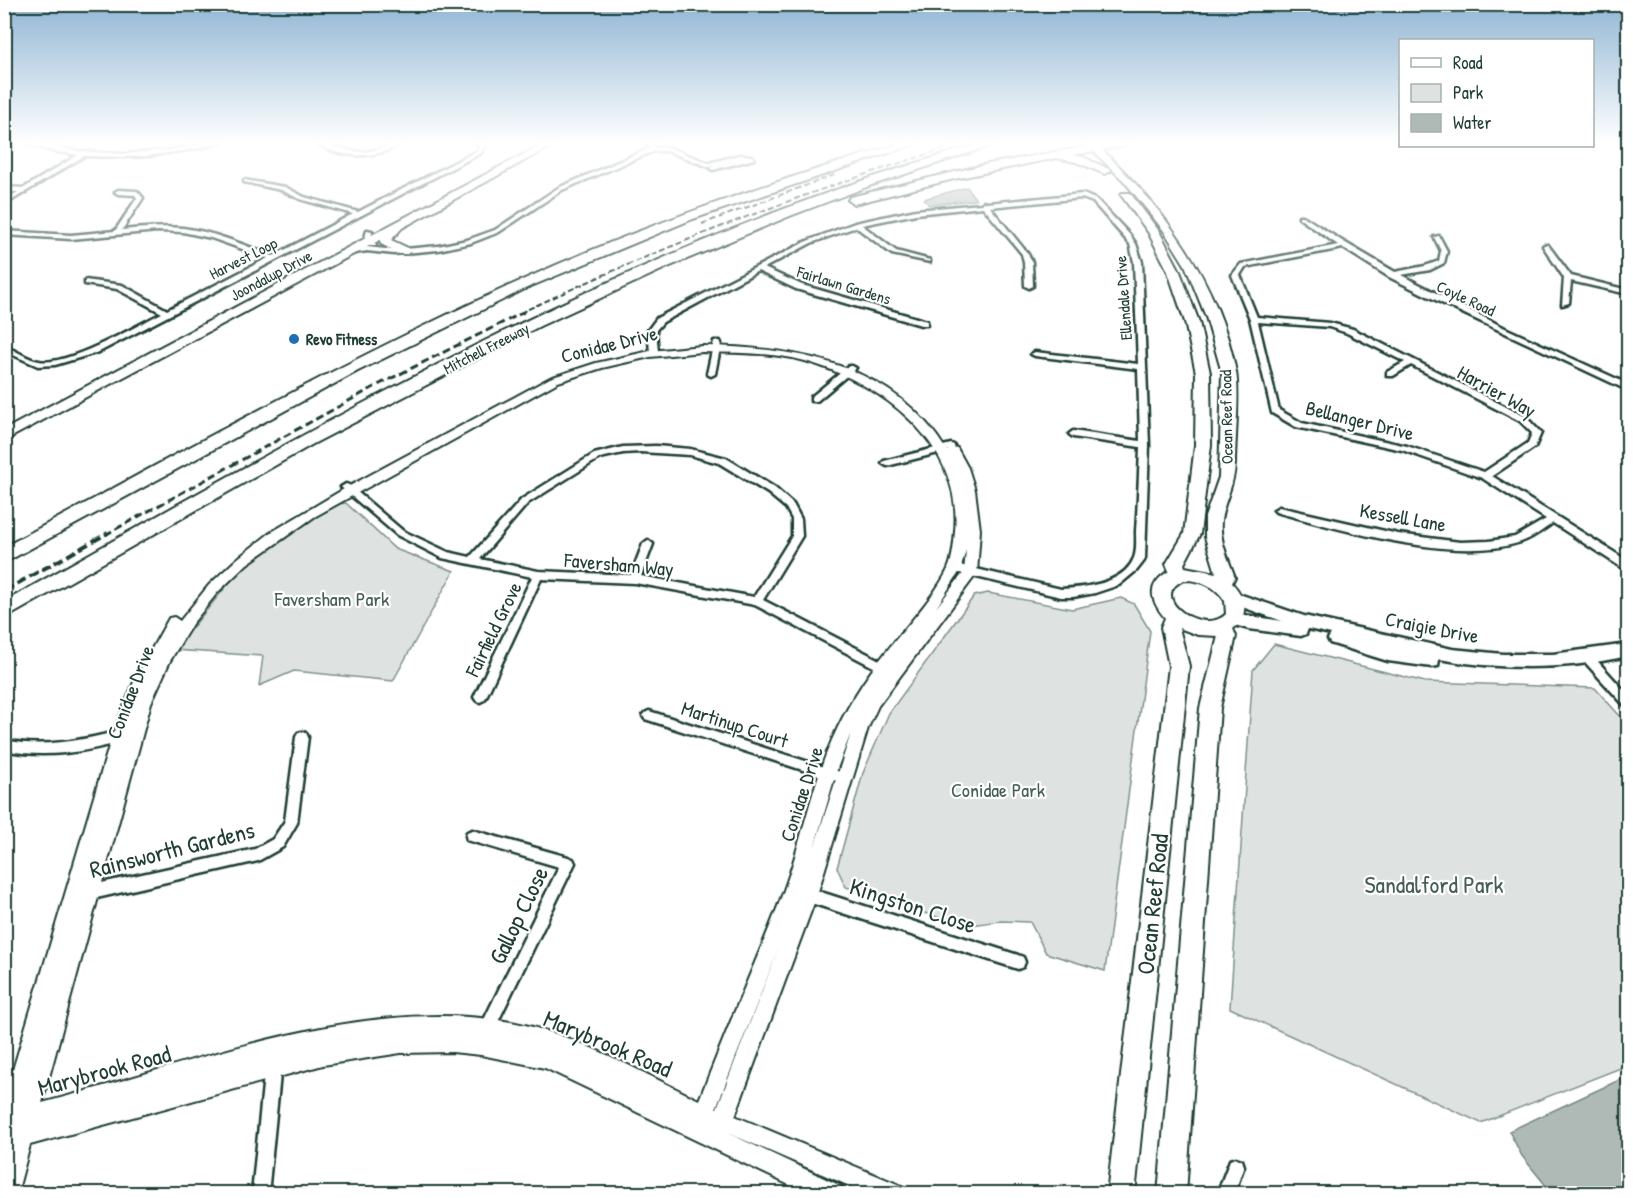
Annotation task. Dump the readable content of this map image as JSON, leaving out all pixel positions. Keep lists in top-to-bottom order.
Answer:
{
  "streets": {
    "highway": ["Mitchell Freeway"],
    "main road": ["Joondalup Drive", "Ocean Reef Road", "Craigie Drive"],
    "street": [
      "Harvest Loop",
      "Fairlawn Gardens",
      "Ellendale Drive",
      "Coyle Road",
      "Conidae Drive",
      "Harrier Way",
      "Bellanger Drive",
      "Kessell Lane",
      "Faversham Way",
      "Fairfield Grove",
      "Martinup Court",
      "Rainsworth Gardens",
      "Kingston Close",
      "Gallop Close",
      "Marybrook Road"
    ]
  },
  "crossings": [
    ["Fairlawn Gardens", "Ellendale Drive"],
    ["Ellendale Drive", "Conidae Drive"],
    ["Coyle Road", "Bellanger Drive"],
    ["Conidae Drive", "Faversham Way"],
    ["Conidae Drive", "Martinup Court"],
    ["Conidae Drive", "Rainsworth Gardens"],
    ["Conidae Drive", "Kingston Close"],
    ["Conidae Drive", "Marybrook Road"],
    ["Harrier Way", "Bellanger Drive"],
    ["Ocean Reef Road", "Craigie Drive"],
    ["Bellanger Drive", "Kessell Lane"],
    ["Faversham Way", "Fairfield Grove"],
    ["Gallop Close", "Marybrook Road"]
  ],
  "parks": ["Faversham Park", "Conidae Park", "Sandalford Park"],
  "places": ["Revo Fitness"],
  "legend": ["Road", "Park", "Water"]
}
